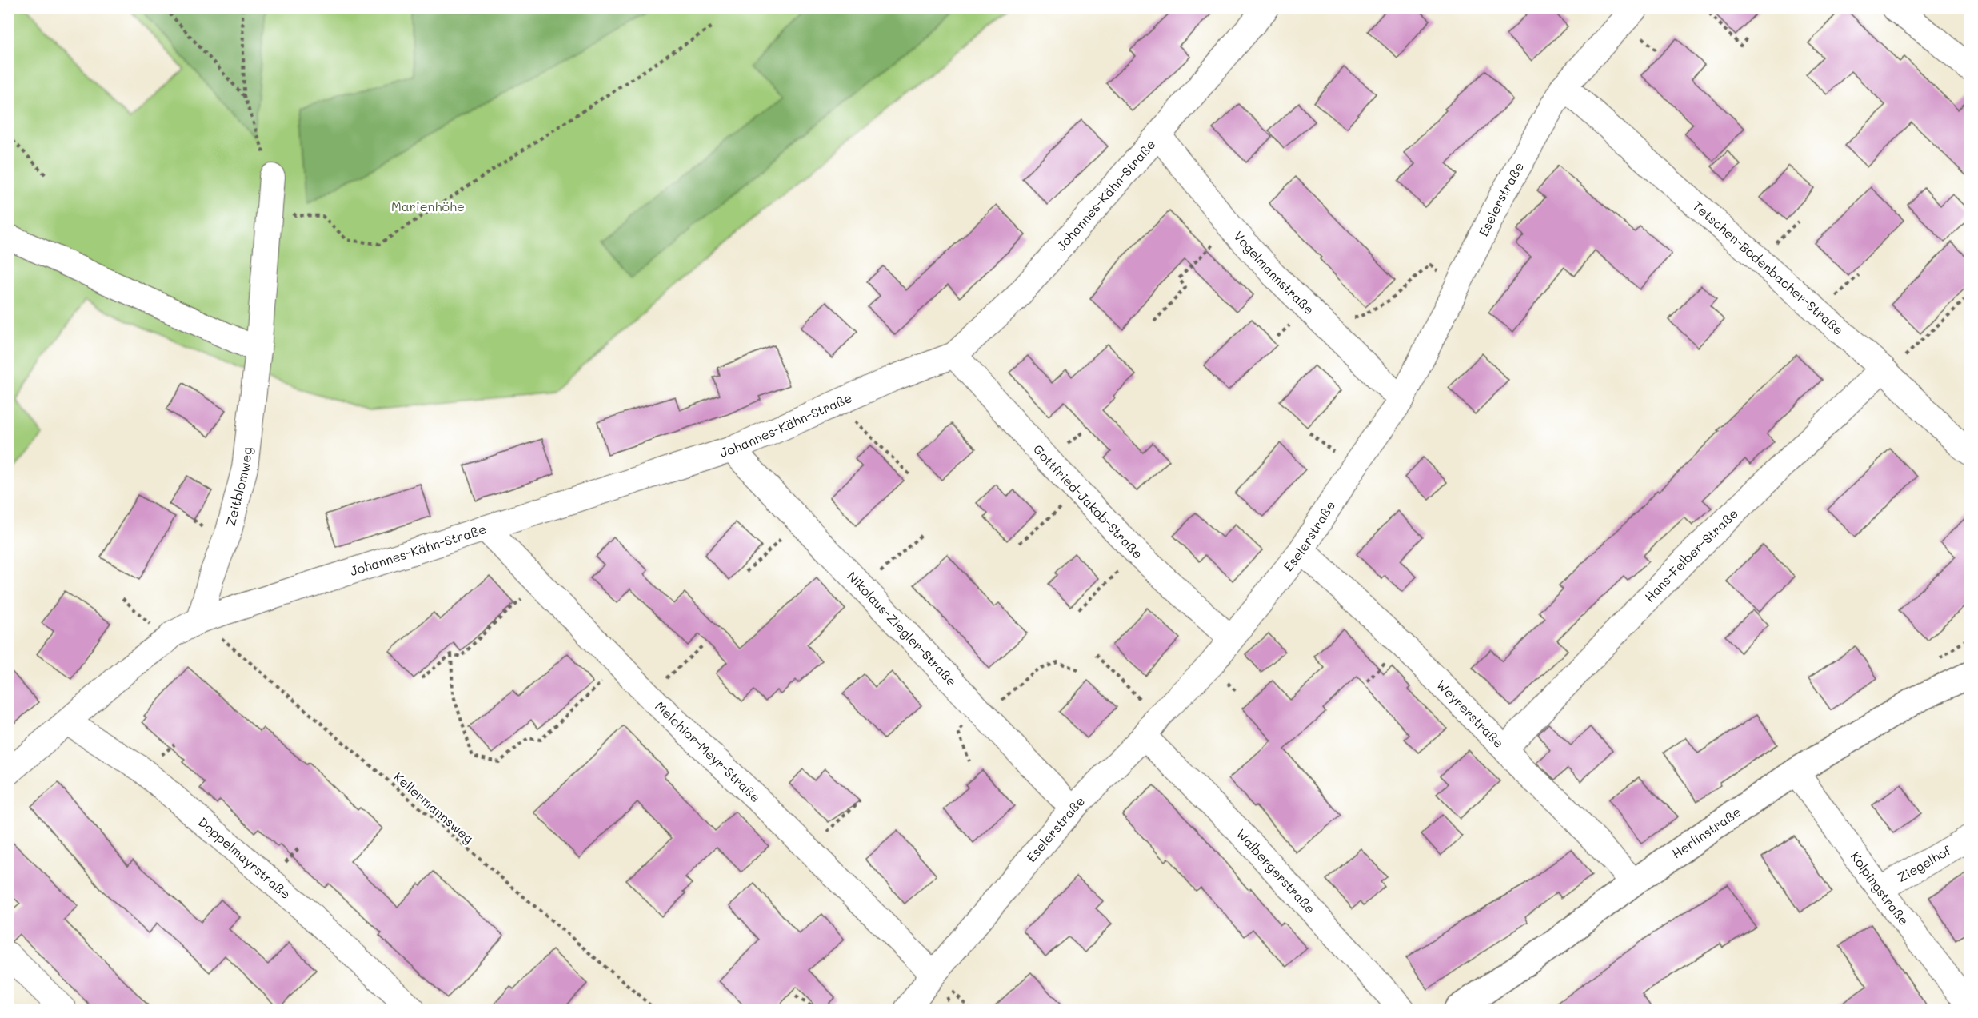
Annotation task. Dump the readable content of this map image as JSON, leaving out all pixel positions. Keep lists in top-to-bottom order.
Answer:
{
  "streets": {
    "main road": ["Herlinstraße"],
    "street": [
      "Johannes-Kähn-Straße",
      "Eselerstraße",
      "Tetschen-Bodenbacher-Straße",
      "Vogelmannstraße",
      "Zeitblomweg",
      "Gottfried-Jakob-Straße",
      "Hans-Felber-Straße",
      "Nikolaus-Ziegler-Straße",
      "Weyrerstraße",
      "Melchior-Meyr-Straße",
      "Doppelmayrstraße",
      "Ziegelhof",
      "Walbergerstraße",
      "Kolpingstraße"
    ],
    "path": ["Kellermannsweg"]
  },
  "crossings": [
    ["Johannes-Kähn-Straße", "Vogelmannstraße"],
    ["Johannes-Kähn-Straße", "Zeitblomweg"],
    ["Johannes-Kähn-Straße", "Gottfried-Jakob-Straße"],
    ["Johannes-Kähn-Straße", "Nikolaus-Ziegler-Straße"],
    ["Johannes-Kähn-Straße", "Melchior-Meyr-Straße"],
    ["Johannes-Kähn-Straße", "Kellermannsweg"],
    ["Eselerstraße", "Tetschen-Bodenbacher-Straße"],
    ["Eselerstraße", "Vogelmannstraße"],
    ["Eselerstraße", "Gottfried-Jakob-Straße"],
    ["Eselerstraße", "Nikolaus-Ziegler-Straße"],
    ["Eselerstraße", "Weyrerstraße"],
    ["Eselerstraße", "Melchior-Meyr-Straße"],
    ["Eselerstraße", "Walbergerstraße"],
    ["Tetschen-Bodenbacher-Straße", "Hans-Felber-Straße"],
    ["Zeitblomweg", "Kellermannsweg"],
    ["Hans-Felber-Straße", "Weyrerstraße"],
    ["Weyrerstraße", "Herlinstraße"],
    ["Herlinstraße", "Kolpingstraße"],
    ["Ziegelhof", "Kolpingstraße"]
  ],
  "parks": ["Marienhöhe"]
}
